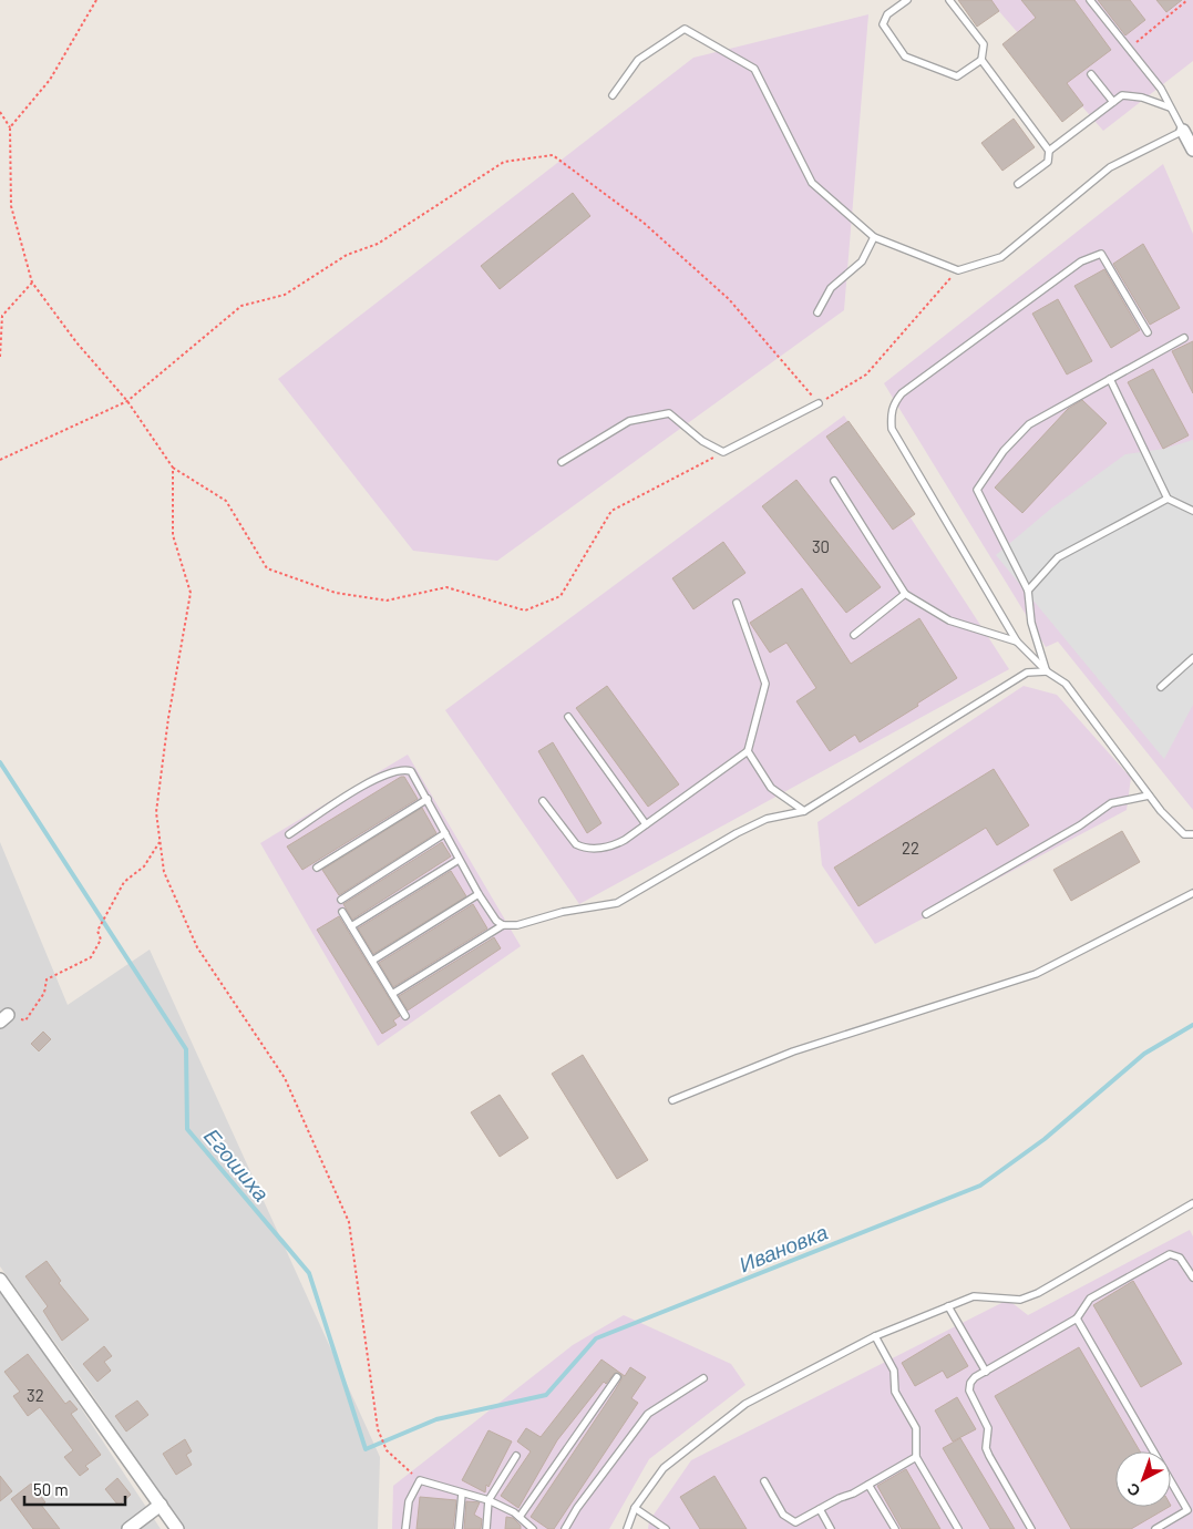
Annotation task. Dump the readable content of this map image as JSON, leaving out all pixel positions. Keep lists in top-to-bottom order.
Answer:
{
  "water": ["Егошиха", "Ивановка"],
  "house_numbers": ["30", "22", "32"],
  "scale_bar": "50 m",
  "north": "bottom left"
}
